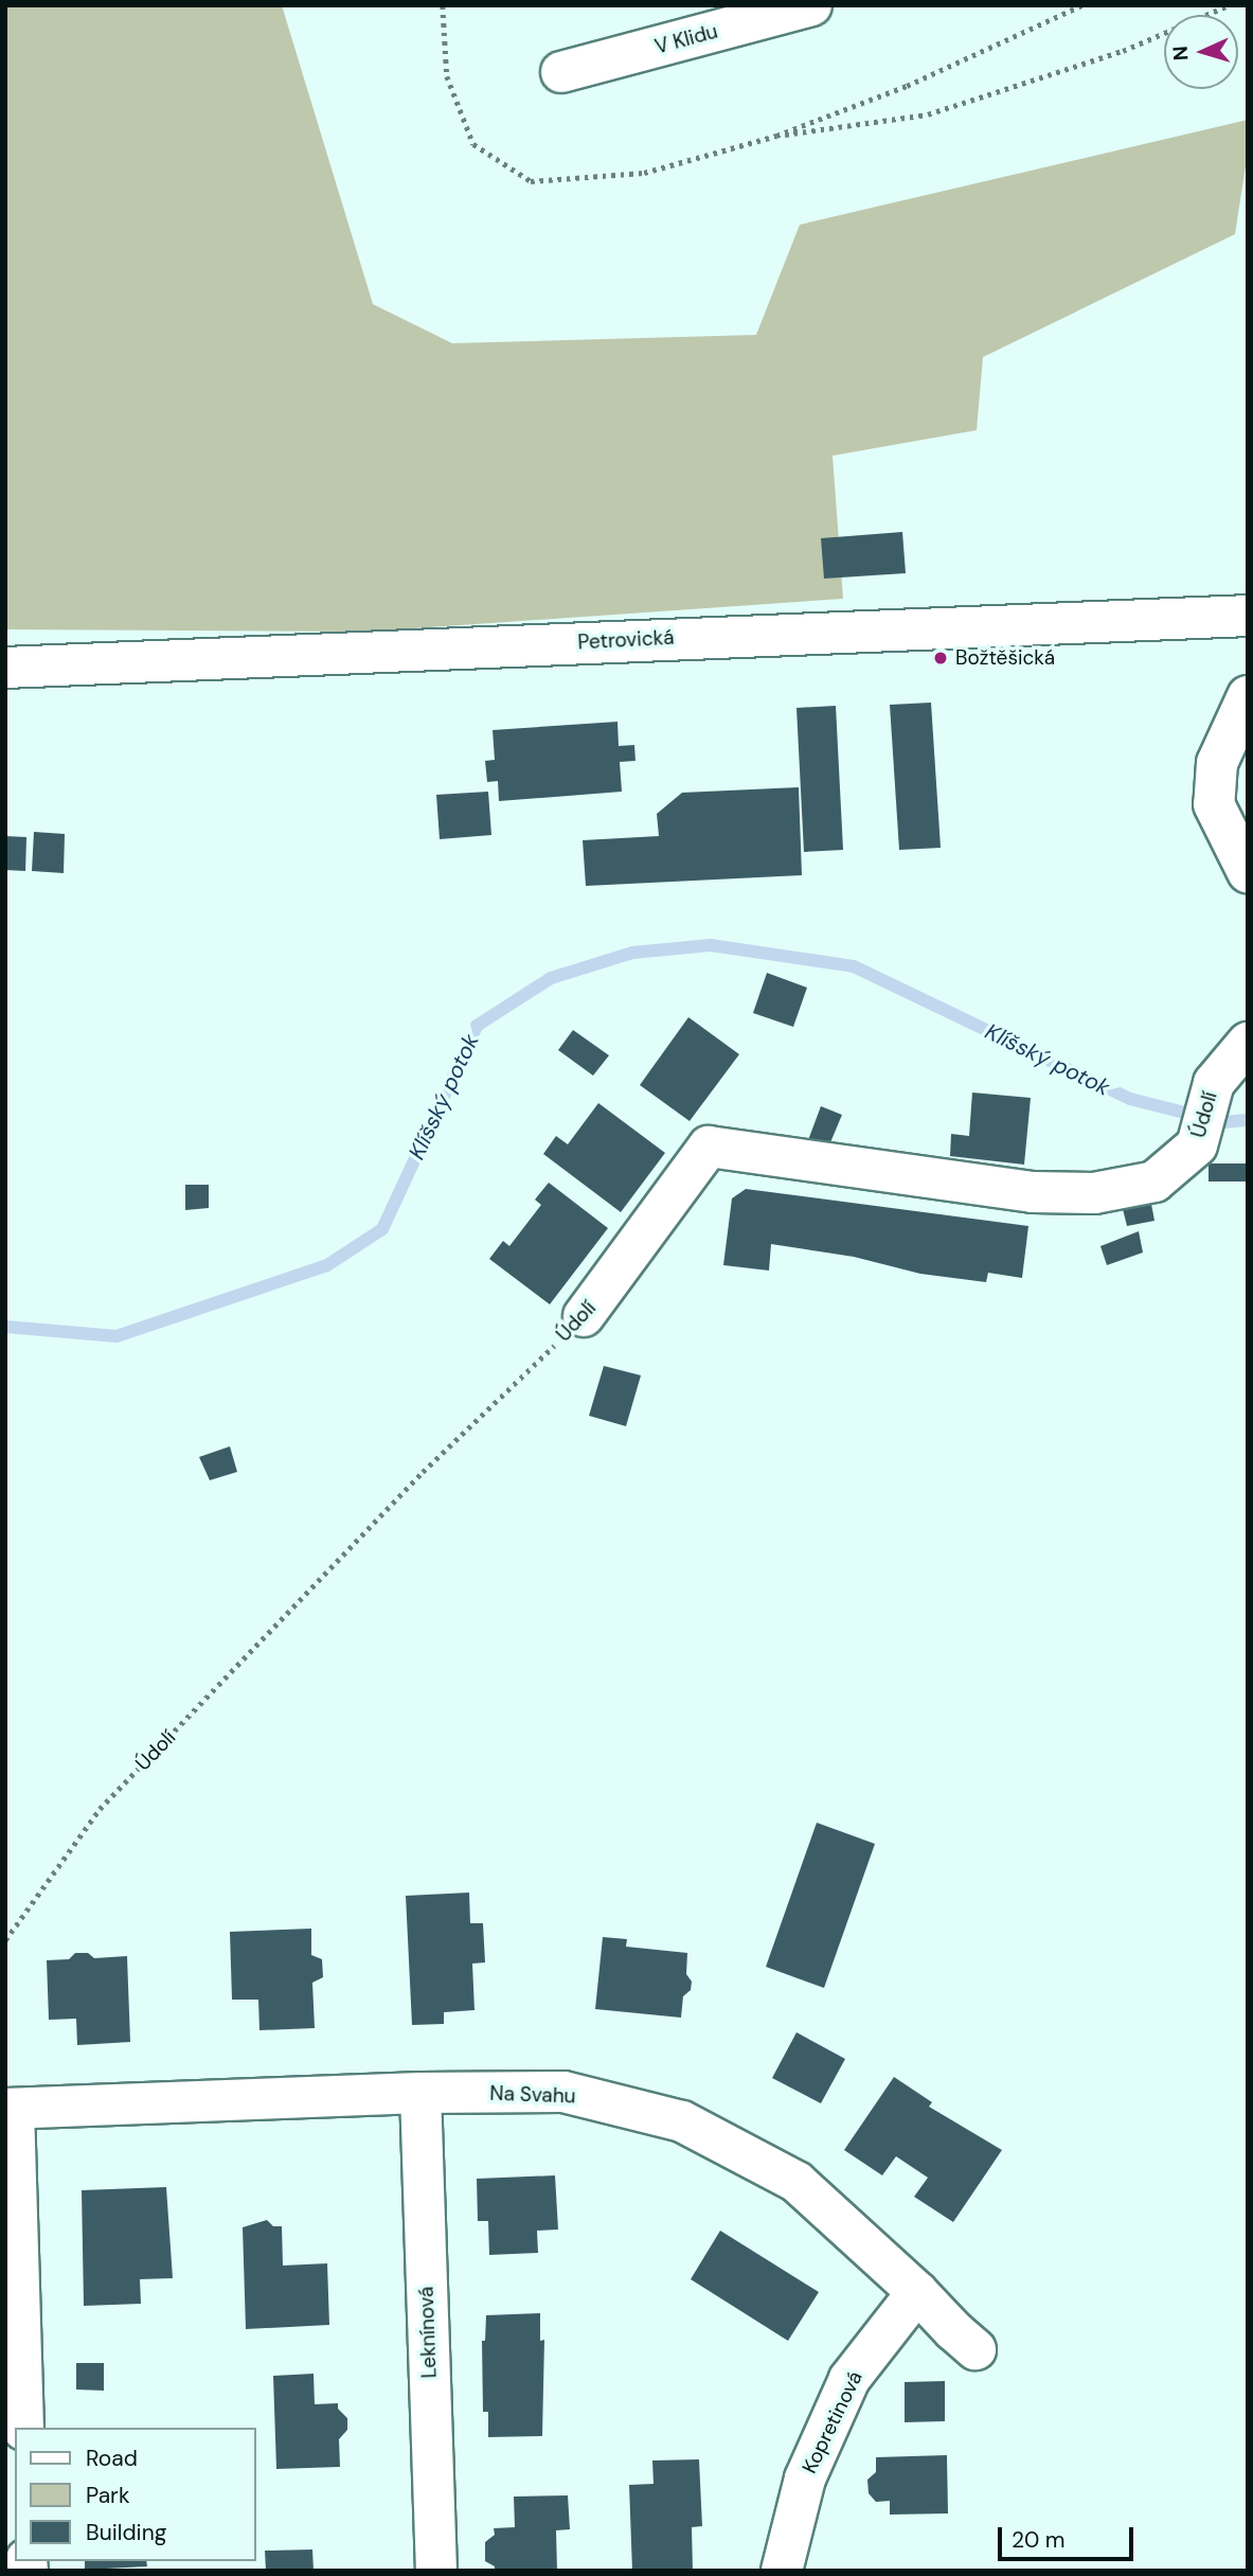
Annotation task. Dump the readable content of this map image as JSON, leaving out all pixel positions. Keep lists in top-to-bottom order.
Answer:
{
  "streets": {
    "street": [
      "V Klidu",
      "Petrovická",
      "Údolí",
      "Na Svahu",
      "Leknínová",
      "Kopretinová"
    ]
  },
  "crossings": [
    ["Na Svahu", "Leknínová"],
    ["Na Svahu", "Kopretinová"]
  ],
  "water": ["Klíšský potok"],
  "places": ["Božtěšická"],
  "legend": ["Road", "Park", "Building"],
  "scale_bar": "20 m",
  "north": "left"
}
